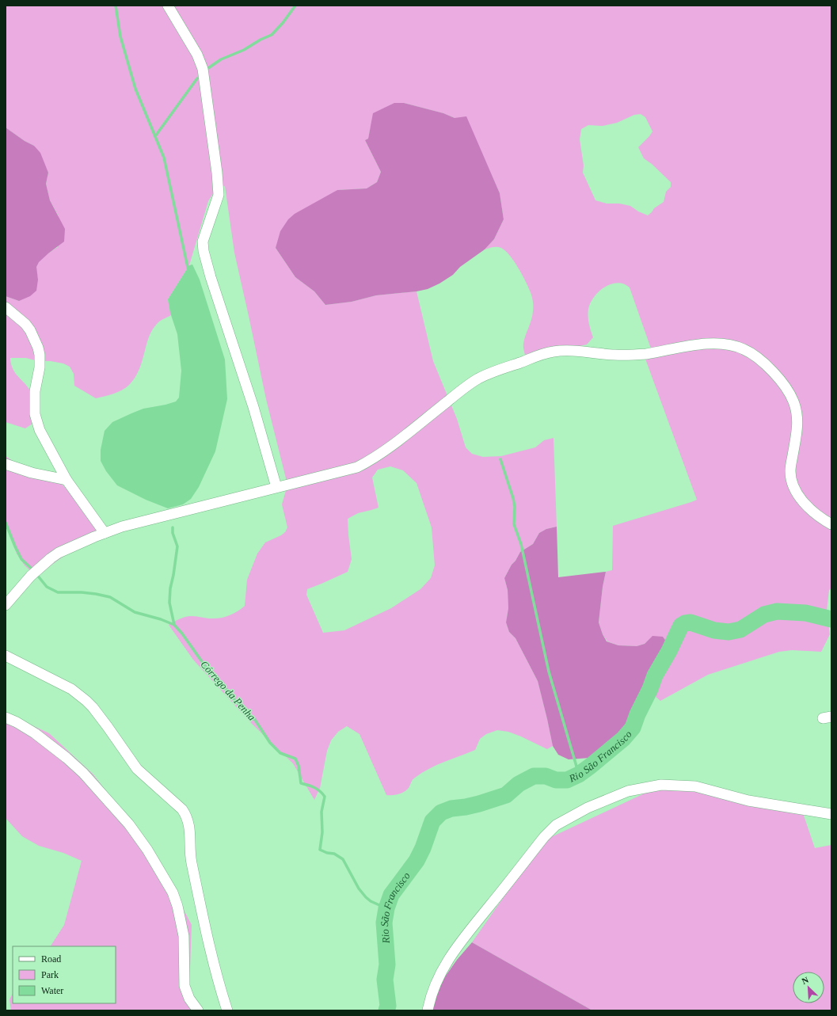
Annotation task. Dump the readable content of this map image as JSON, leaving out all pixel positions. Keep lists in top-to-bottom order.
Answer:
{
  "water": ["Córrego da Penha", "Rio São Francisco"],
  "legend": ["Road", "Park", "Water"],
  "north": "top left"
}
